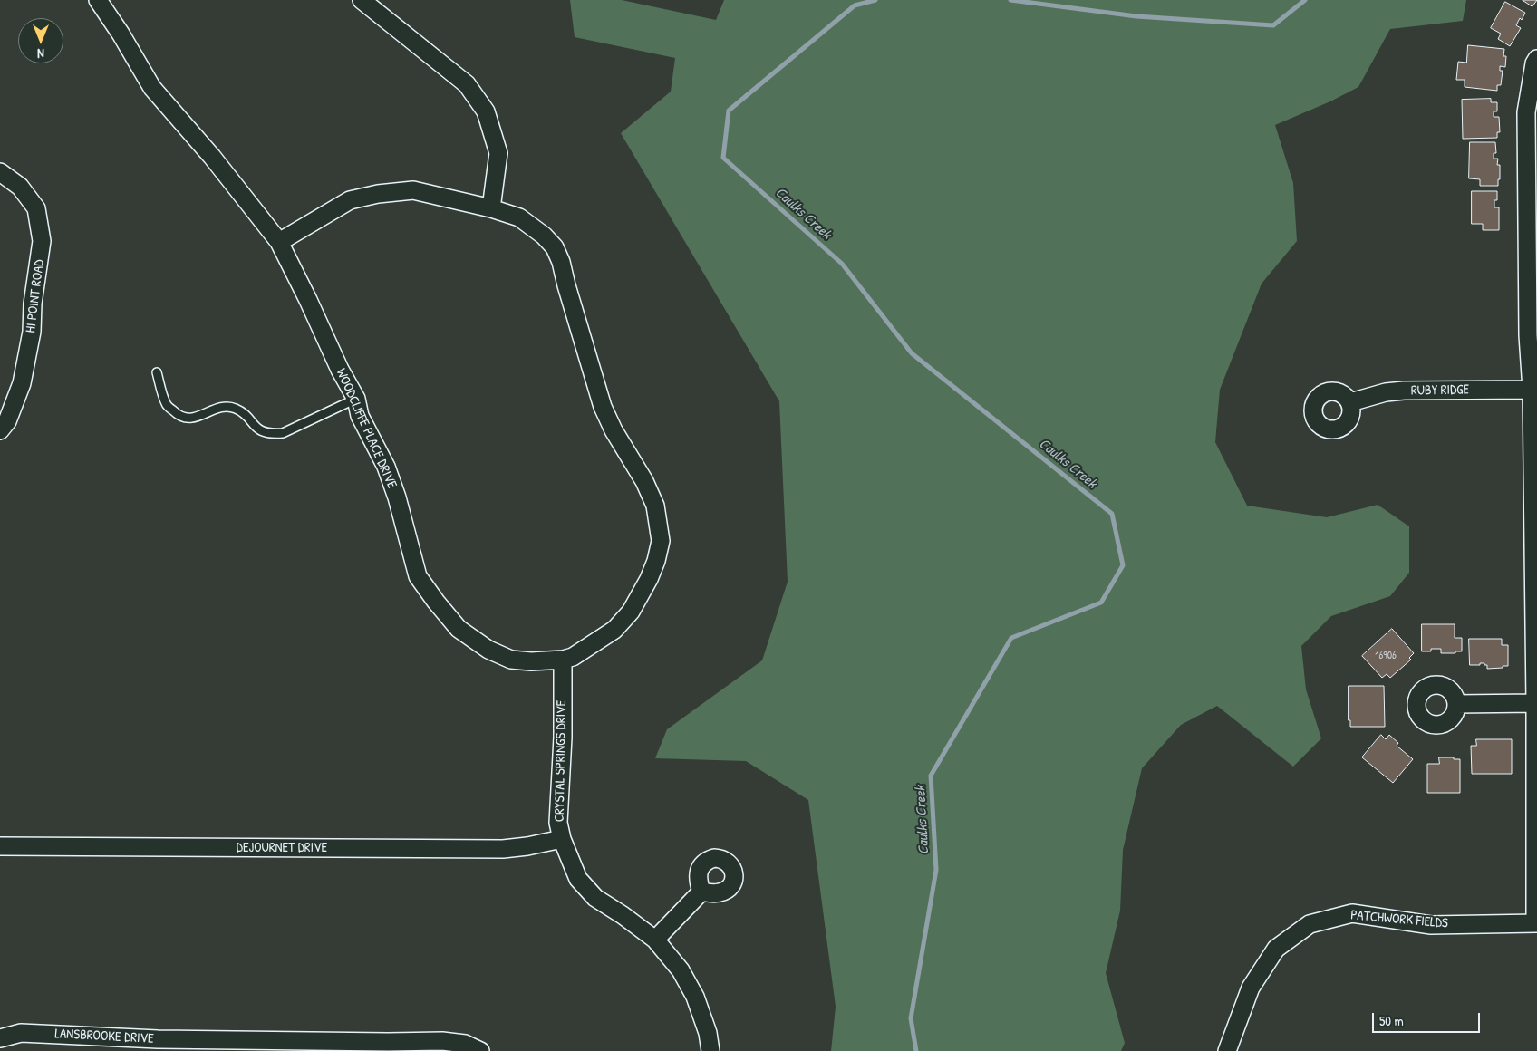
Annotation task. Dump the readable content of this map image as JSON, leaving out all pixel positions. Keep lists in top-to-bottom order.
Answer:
{
  "streets": {
    "street": [
      "HI POINT ROAD",
      "RUBY RIDGE",
      "WOODCLIFFE PLACE DRIVE",
      "CRYSTAL SPRINGS DRIVE",
      "DEJOURNET DRIVE",
      "PATCHWORK FIELDS",
      "LANSBROOKE DRIVE"
    ]
  },
  "crossings": [
    ["WOODCLIFFE PLACE DRIVE", "CRYSTAL SPRINGS DRIVE"],
    ["CRYSTAL SPRINGS DRIVE", "DEJOURNET DRIVE"]
  ],
  "water": ["Caulks Creek"],
  "house_numbers": ["16906"],
  "scale_bar": "50 m",
  "north": "bottom"
}
